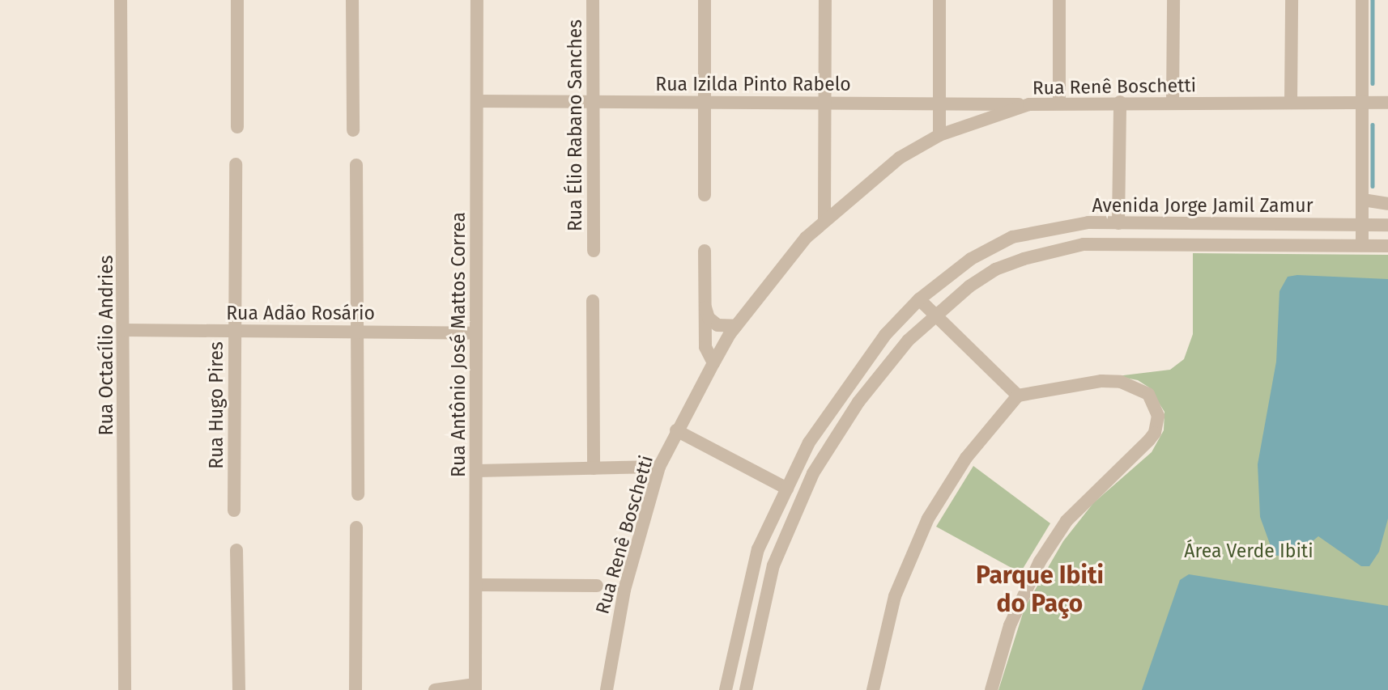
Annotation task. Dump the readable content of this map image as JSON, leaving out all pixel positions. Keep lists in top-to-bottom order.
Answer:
{
  "streets": {
    "street": [
      "Rua Izilda Pinto Rabelo",
      "Rua Renê Boschetti",
      "Rua Élio Rabano Sanches",
      "Avenida Jorge Jamil Zamur",
      "Rua Adão Rosário",
      "Rua Antônio José Mattos Correa",
      "Rua Octacílio Andries",
      "Rua Hugo Pires"
    ]
  },
  "crossings": [
    ["Rua Izilda Pinto Rabelo", "Rua Renê Boschetti"],
    ["Rua Izilda Pinto Rabelo", "Rua Élio Rabano Sanches"],
    ["Rua Izilda Pinto Rabelo", "Rua Antônio José Mattos Correa"],
    ["Rua Adão Rosário", "Rua Antônio José Mattos Correa"],
    ["Rua Adão Rosário", "Rua Octacílio Andries"],
    ["Rua Adão Rosário", "Rua Hugo Pires"]
  ],
  "districts": ["Parque Ibiti do Paço"],
  "parks": ["Área Verde Ibiti"]
}
